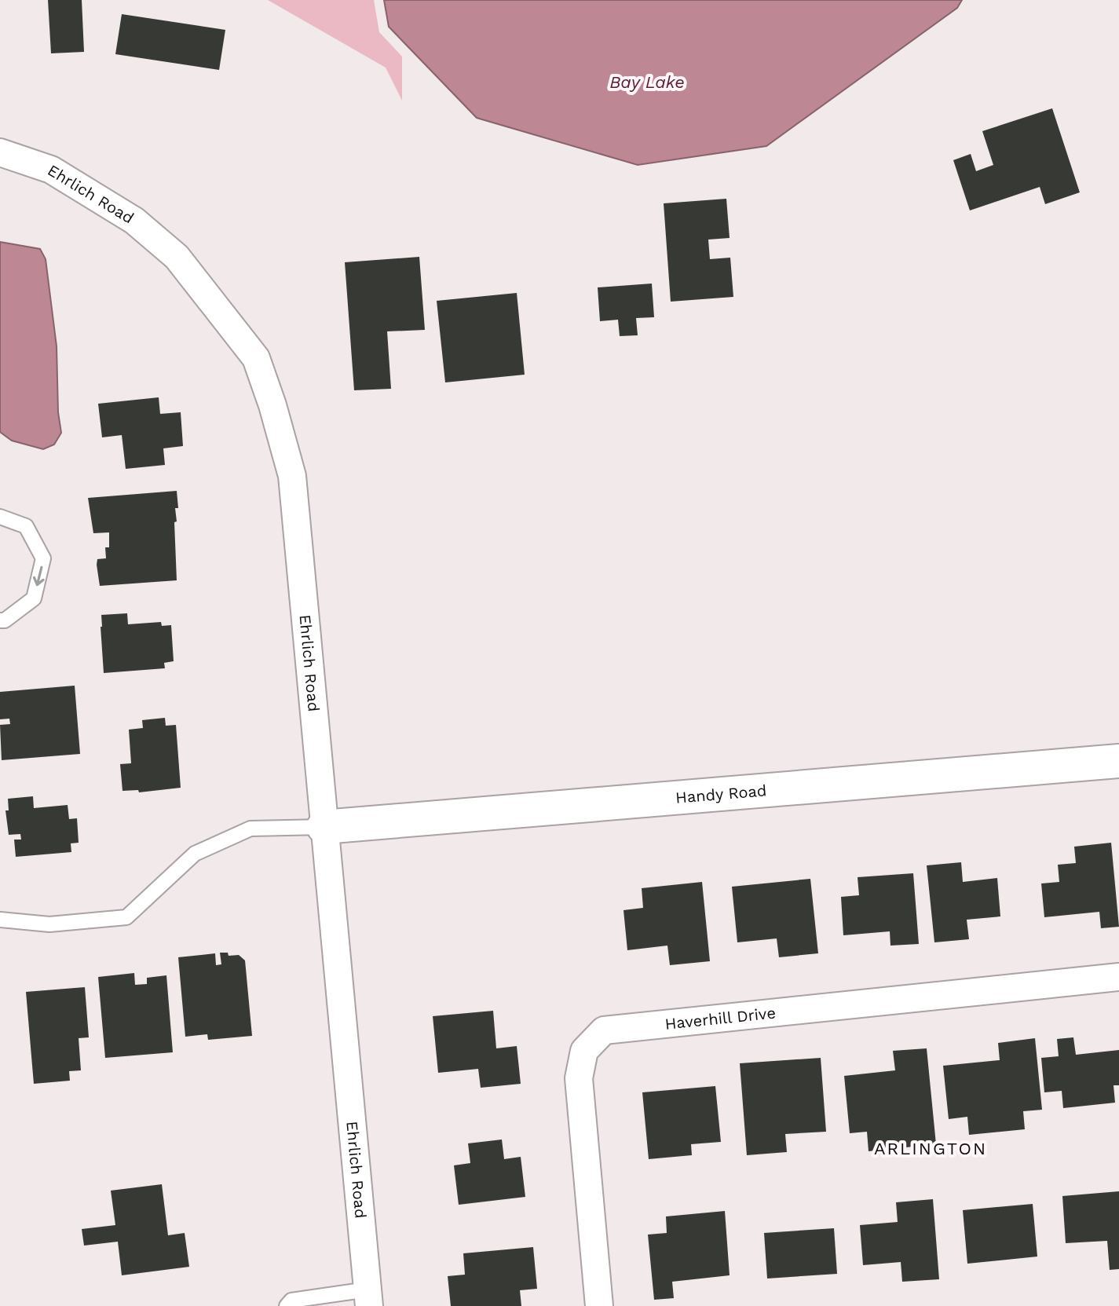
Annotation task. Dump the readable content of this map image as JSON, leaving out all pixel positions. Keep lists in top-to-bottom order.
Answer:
{
  "streets": {
    "street": ["Ehrlich Road", "Handy Road", "Haverhill Drive"]
  },
  "crossings": [
    ["Ehrlich Road", "Handy Road"]
  ],
  "districts": ["ARLINGTON"],
  "water": ["Bay Lake"]
}
